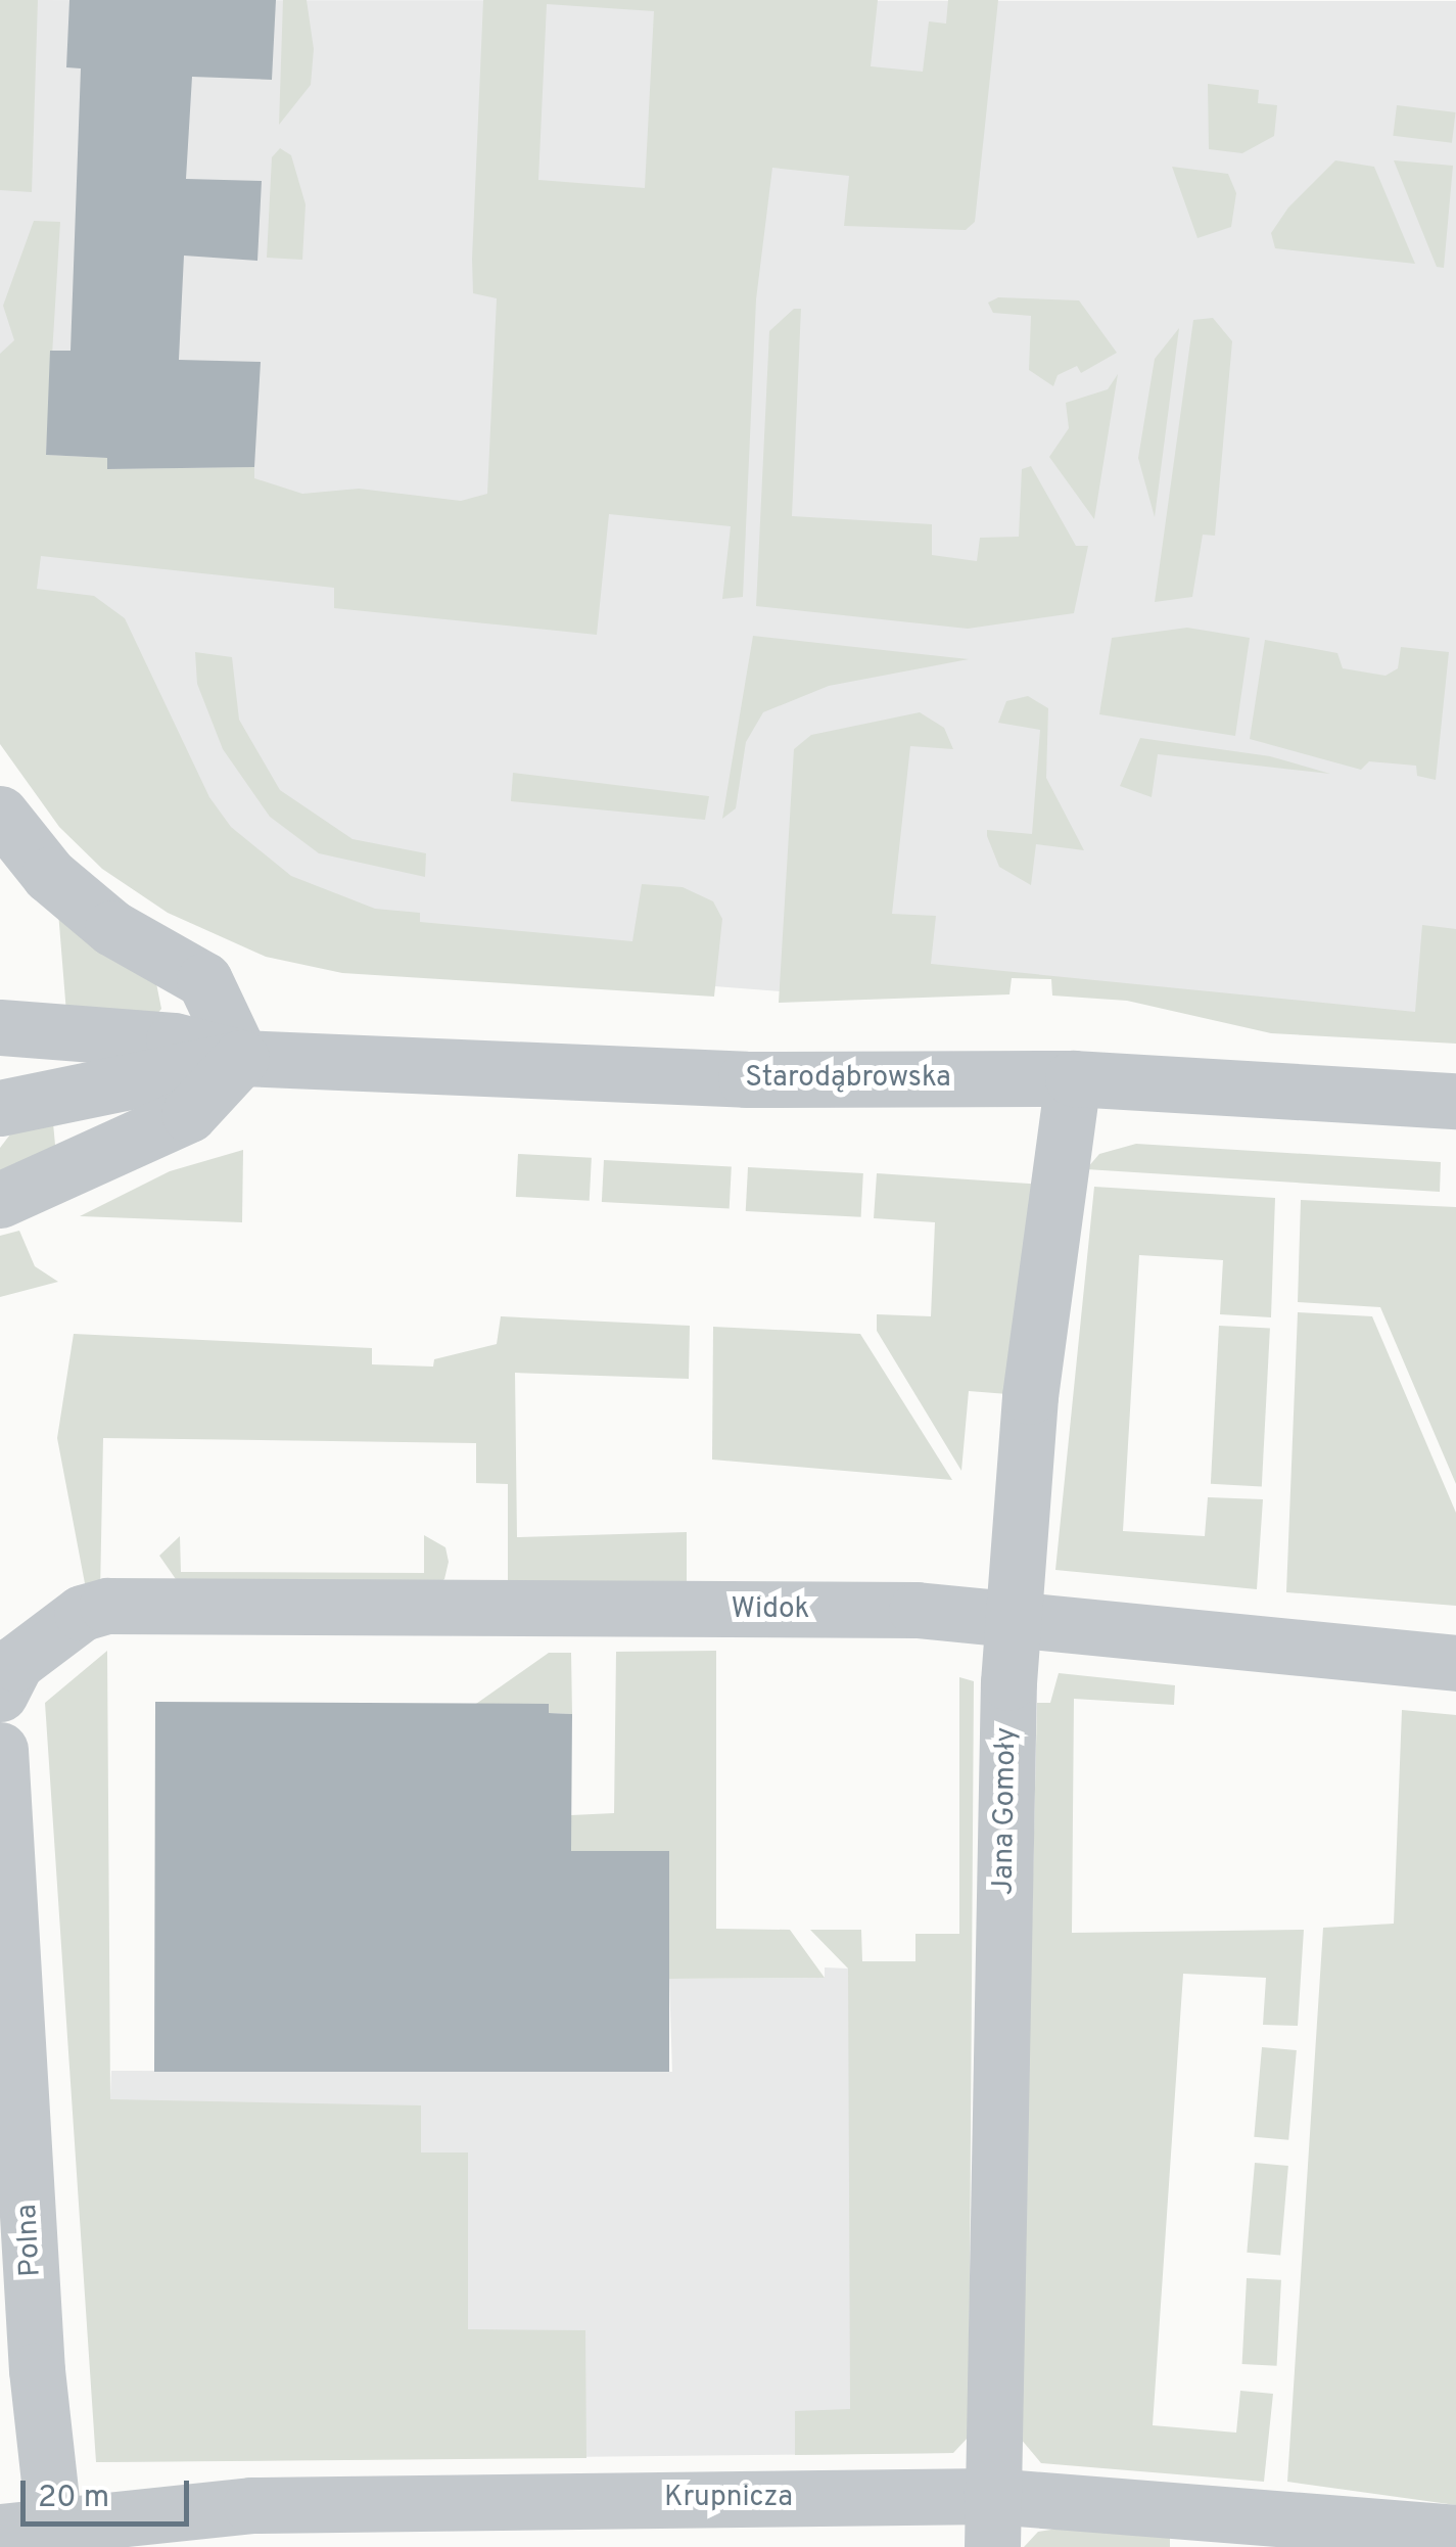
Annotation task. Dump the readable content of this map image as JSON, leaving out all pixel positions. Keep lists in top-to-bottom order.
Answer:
{
  "streets": {
    "street": [
      "Starodąbrowska",
      "Widok",
      "Jana Gomoły",
      "Polna",
      "Krupnicza"
    ]
  },
  "crossings": [
    ["Starodąbrowska", "Jana Gomoły"],
    ["Widok", "Jana Gomoły"],
    ["Jana Gomoły", "Krupnicza"],
    ["Polna", "Krupnicza"]
  ],
  "scale_bar": "20 m"
}
